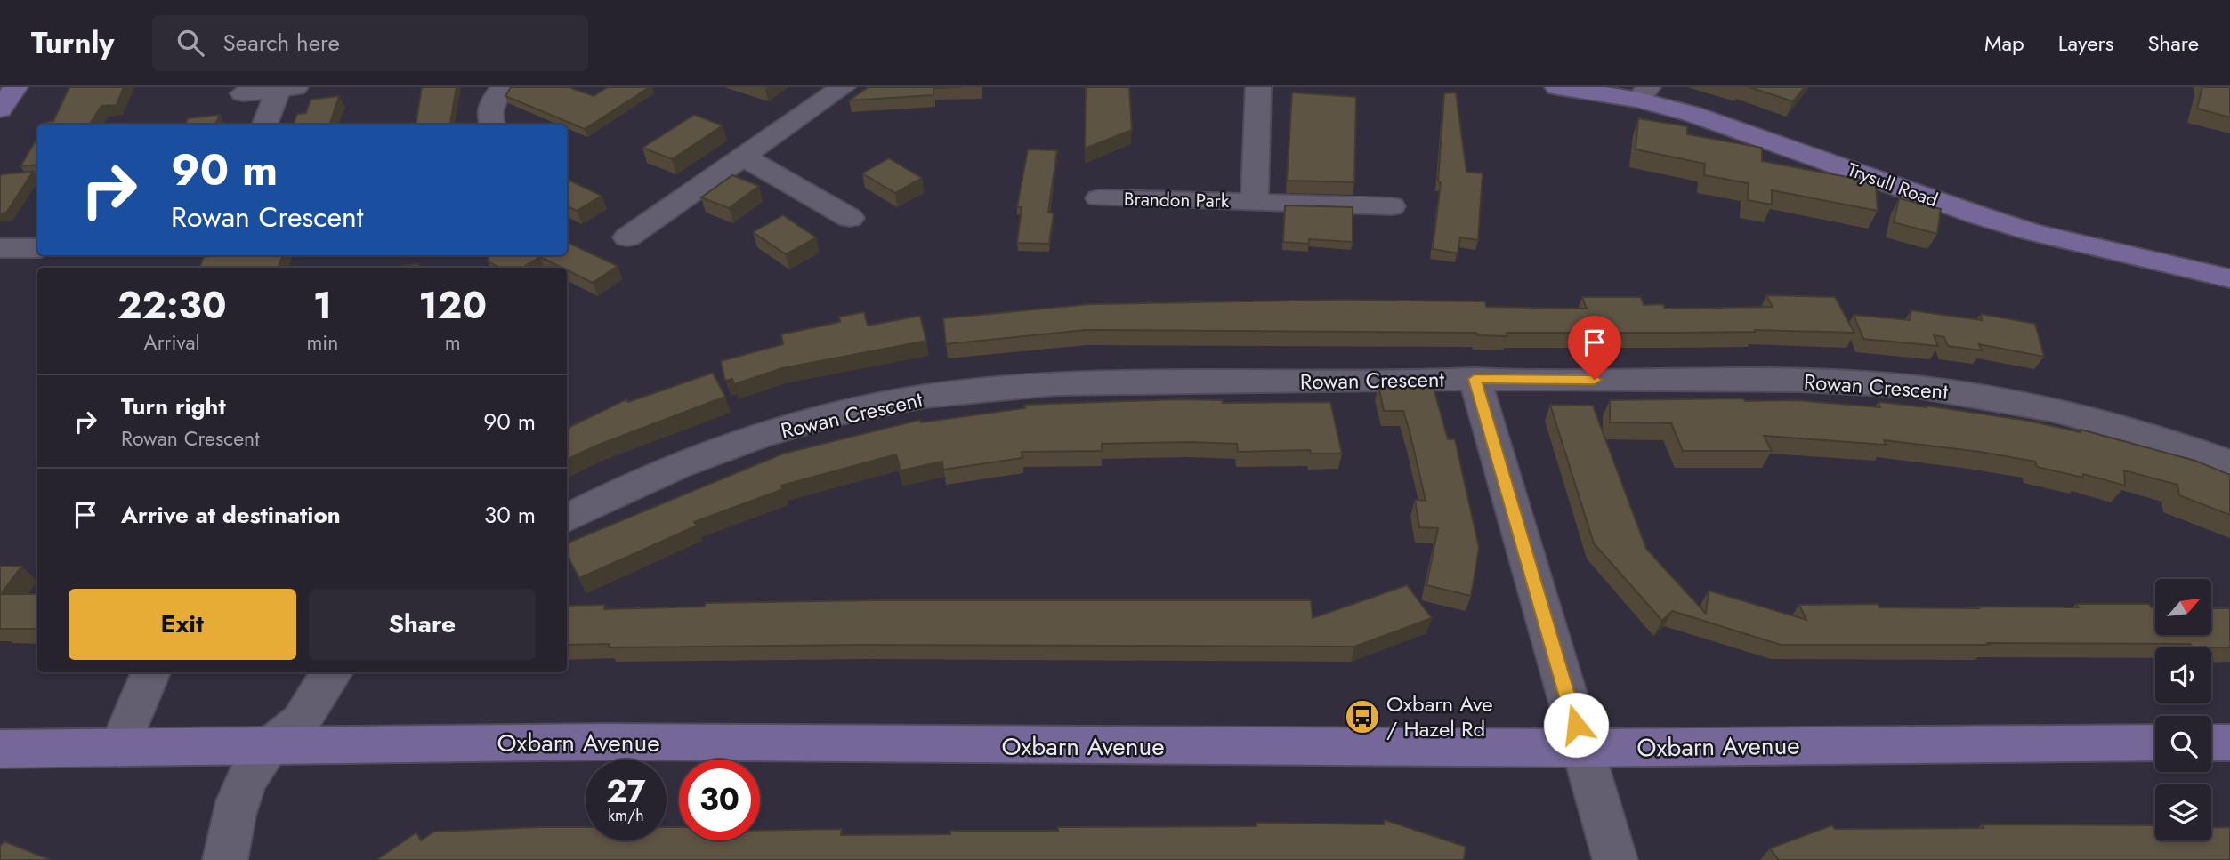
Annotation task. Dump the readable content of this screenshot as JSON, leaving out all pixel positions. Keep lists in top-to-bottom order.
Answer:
{
  "streets": {
    "street": [
      "Trysull Road",
      "Brandon Park",
      "Rowan Crescent",
      "Oxbarn Avenue"
    ]
  },
  "places": {
    "bus stop": ["Oxbarn Ave / Hazel Rd"]
  },
  "north": "top right",
  "page": {
    "header": "Turnly",
    "search": "Search here",
    "nav": ["Map", "Layers", "Share"],
    "turn": ["90 m", "Rowan Crescent"],
    "eta": [
      "22:30",
      "Arrival",
      "1",
      "min",
      "120",
      "m"
    ],
    "list": [
      {
        "name": "Turn right",
        "note": "Rowan Crescent",
        "value": "90 m"
      },
      {
        "name": "Arrive at destination",
        "value": "30 m"
      }
    ],
    "buttons": ["Exit", "Share"],
    "speed": "27 km/h",
    "limit": "30"
  }
}
